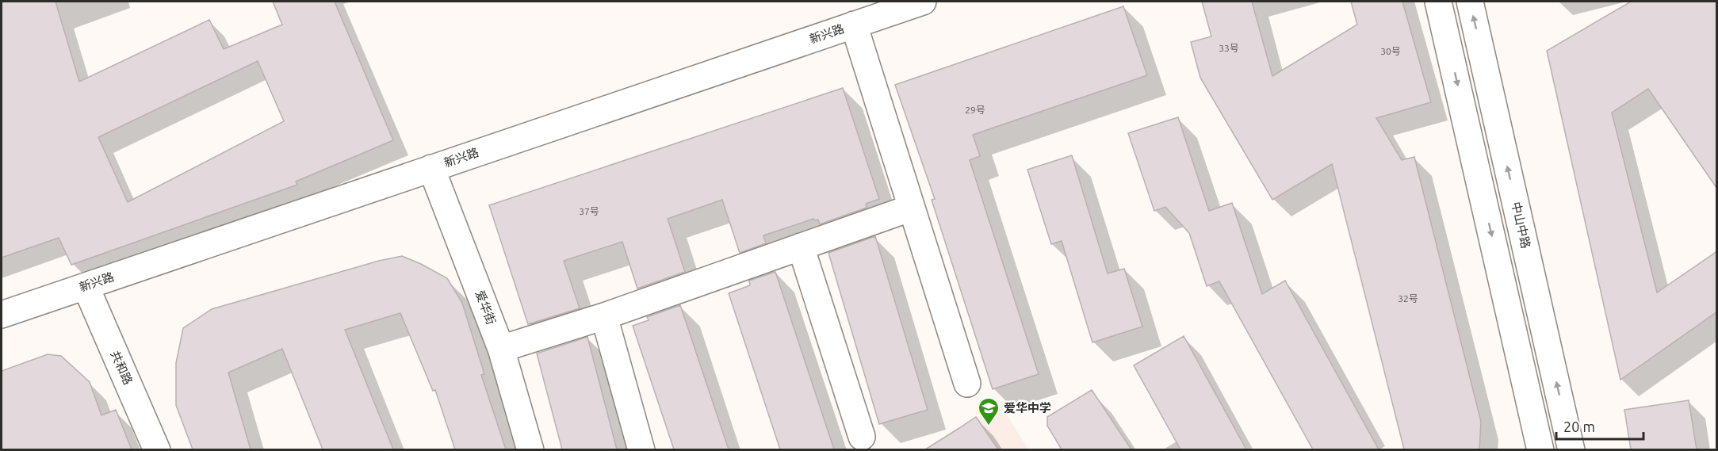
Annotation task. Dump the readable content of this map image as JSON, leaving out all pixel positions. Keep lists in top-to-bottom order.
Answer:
{
  "streets": {
    "street": [
      "新兴路",
      "中山中路",
      "爱华街",
      "共和路"
    ]
  },
  "crossings": [
    ["新兴路", "爱华街"],
    ["新兴路", "共和路"]
  ],
  "places": {
    "school or university": ["爱华中学"]
  },
  "house_numbers": [
    "33号",
    "30号",
    "29号",
    "37号",
    "32号"
  ],
  "scale_bar": "20 m"
}
